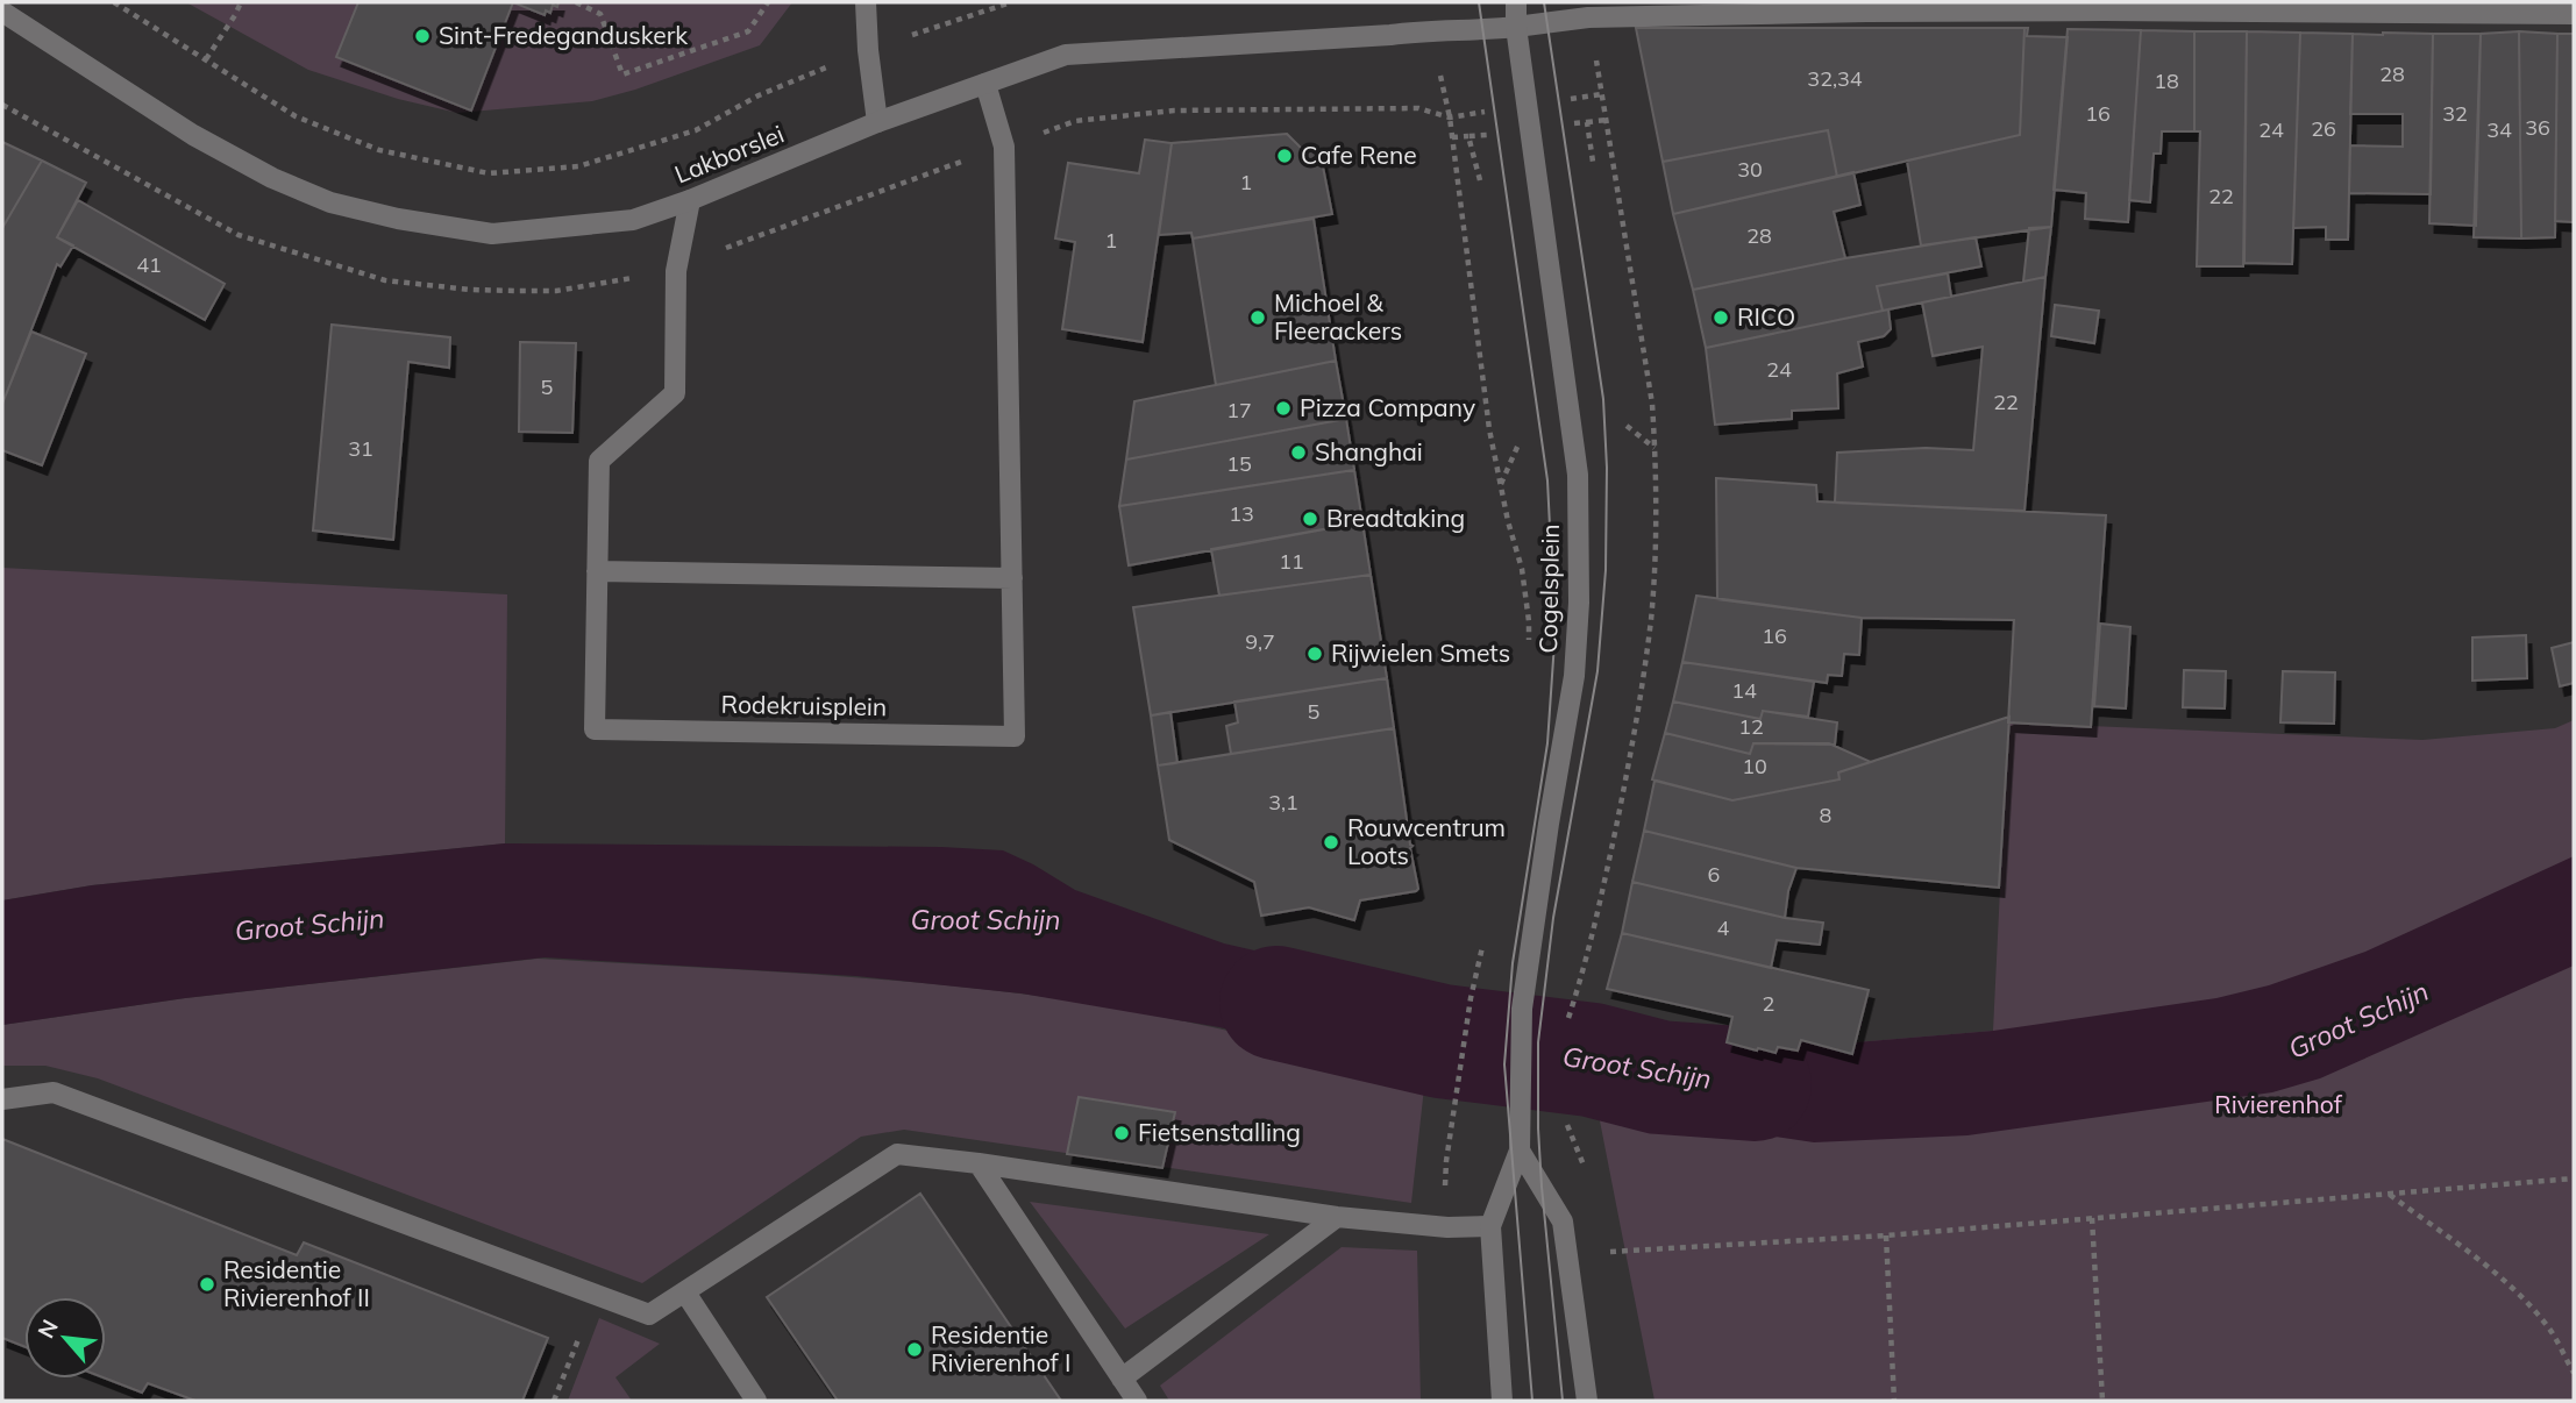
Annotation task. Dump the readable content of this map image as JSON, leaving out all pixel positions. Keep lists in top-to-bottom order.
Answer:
{
  "streets": {
    "street": ["Lakborslei", "Cogelsplein", "Rodekruisplein"]
  },
  "crossings": [
    ["Lakborslei", "Cogelsplein"],
    ["Lakborslei", "Rodekruisplein"]
  ],
  "water": ["Groot Schijn"],
  "parks": ["Rivierenhof"],
  "places": [
    "Sint-Fredeganduskerk",
    "Cafe Rene",
    "Michoel & Fleerackers",
    "RICO",
    "Pizza Company",
    "Shanghai",
    "Breadtaking",
    "Rijwielen Smets",
    "Rouwcentrum Loots",
    "Fietsenstalling",
    "Residentie Rivierenhof II",
    "Residentie Rivierenhof I"
  ],
  "house_numbers": [
    "28",
    "32,34",
    "18",
    "16",
    "32",
    "36",
    "26",
    "24",
    "34",
    "30",
    "1",
    "22",
    "28",
    "1",
    "41",
    "24",
    "5",
    "22",
    "17",
    "31",
    "15",
    "13",
    "11",
    "16",
    "9,7",
    "14",
    "5",
    "12",
    "10",
    "3,1",
    "8",
    "6",
    "4",
    "2"
  ],
  "north": "top left"
}
